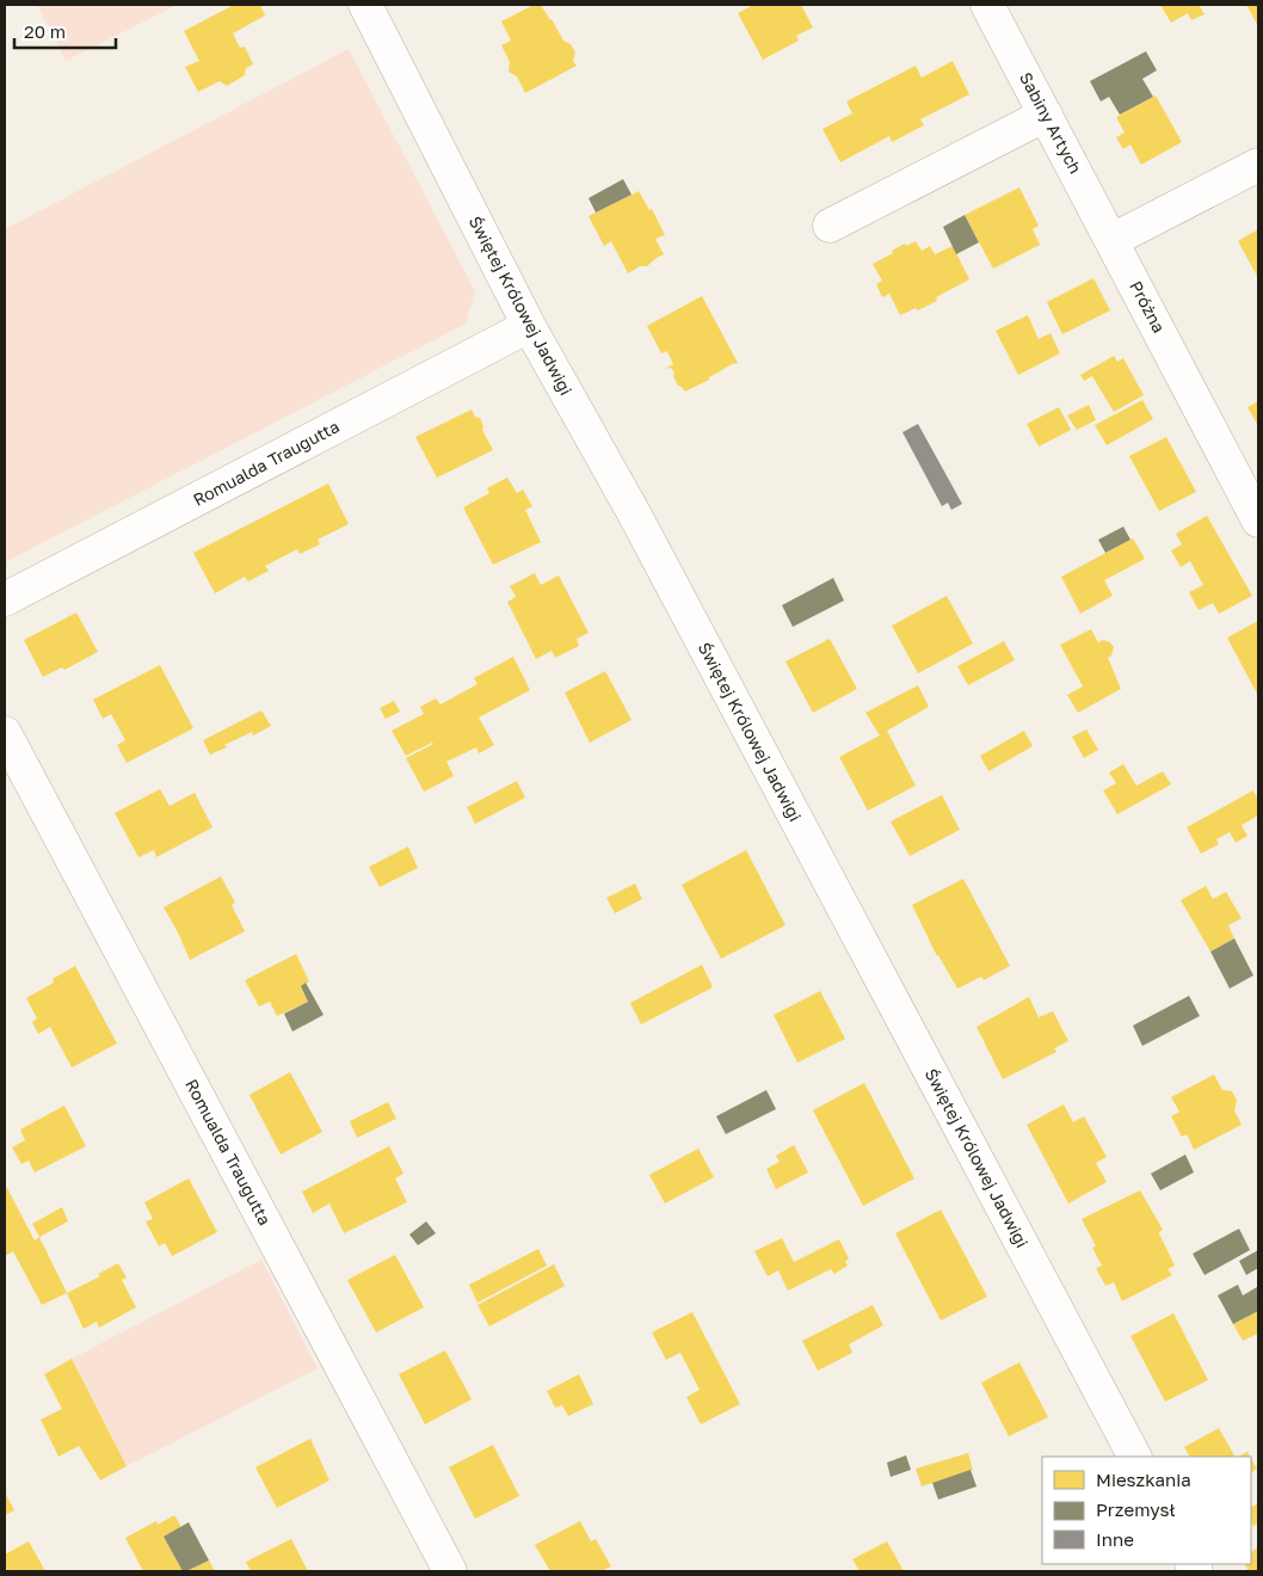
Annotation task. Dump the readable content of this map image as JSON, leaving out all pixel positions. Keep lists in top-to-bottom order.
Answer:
{
  "streets": {
    "street": [
      "Sabiny Artych",
      "Świętej Królowej Jadwigi",
      "Próżna",
      "Romualda Traugutta"
    ]
  },
  "crossings": [
    ["Sabiny Artych", "Próżna"],
    ["Świętej Królowej Jadwigi", "Romualda Traugutta"]
  ],
  "legend": ["Mieszkania", "Przemysł", "Inne"],
  "scale_bar": "20 m"
}
